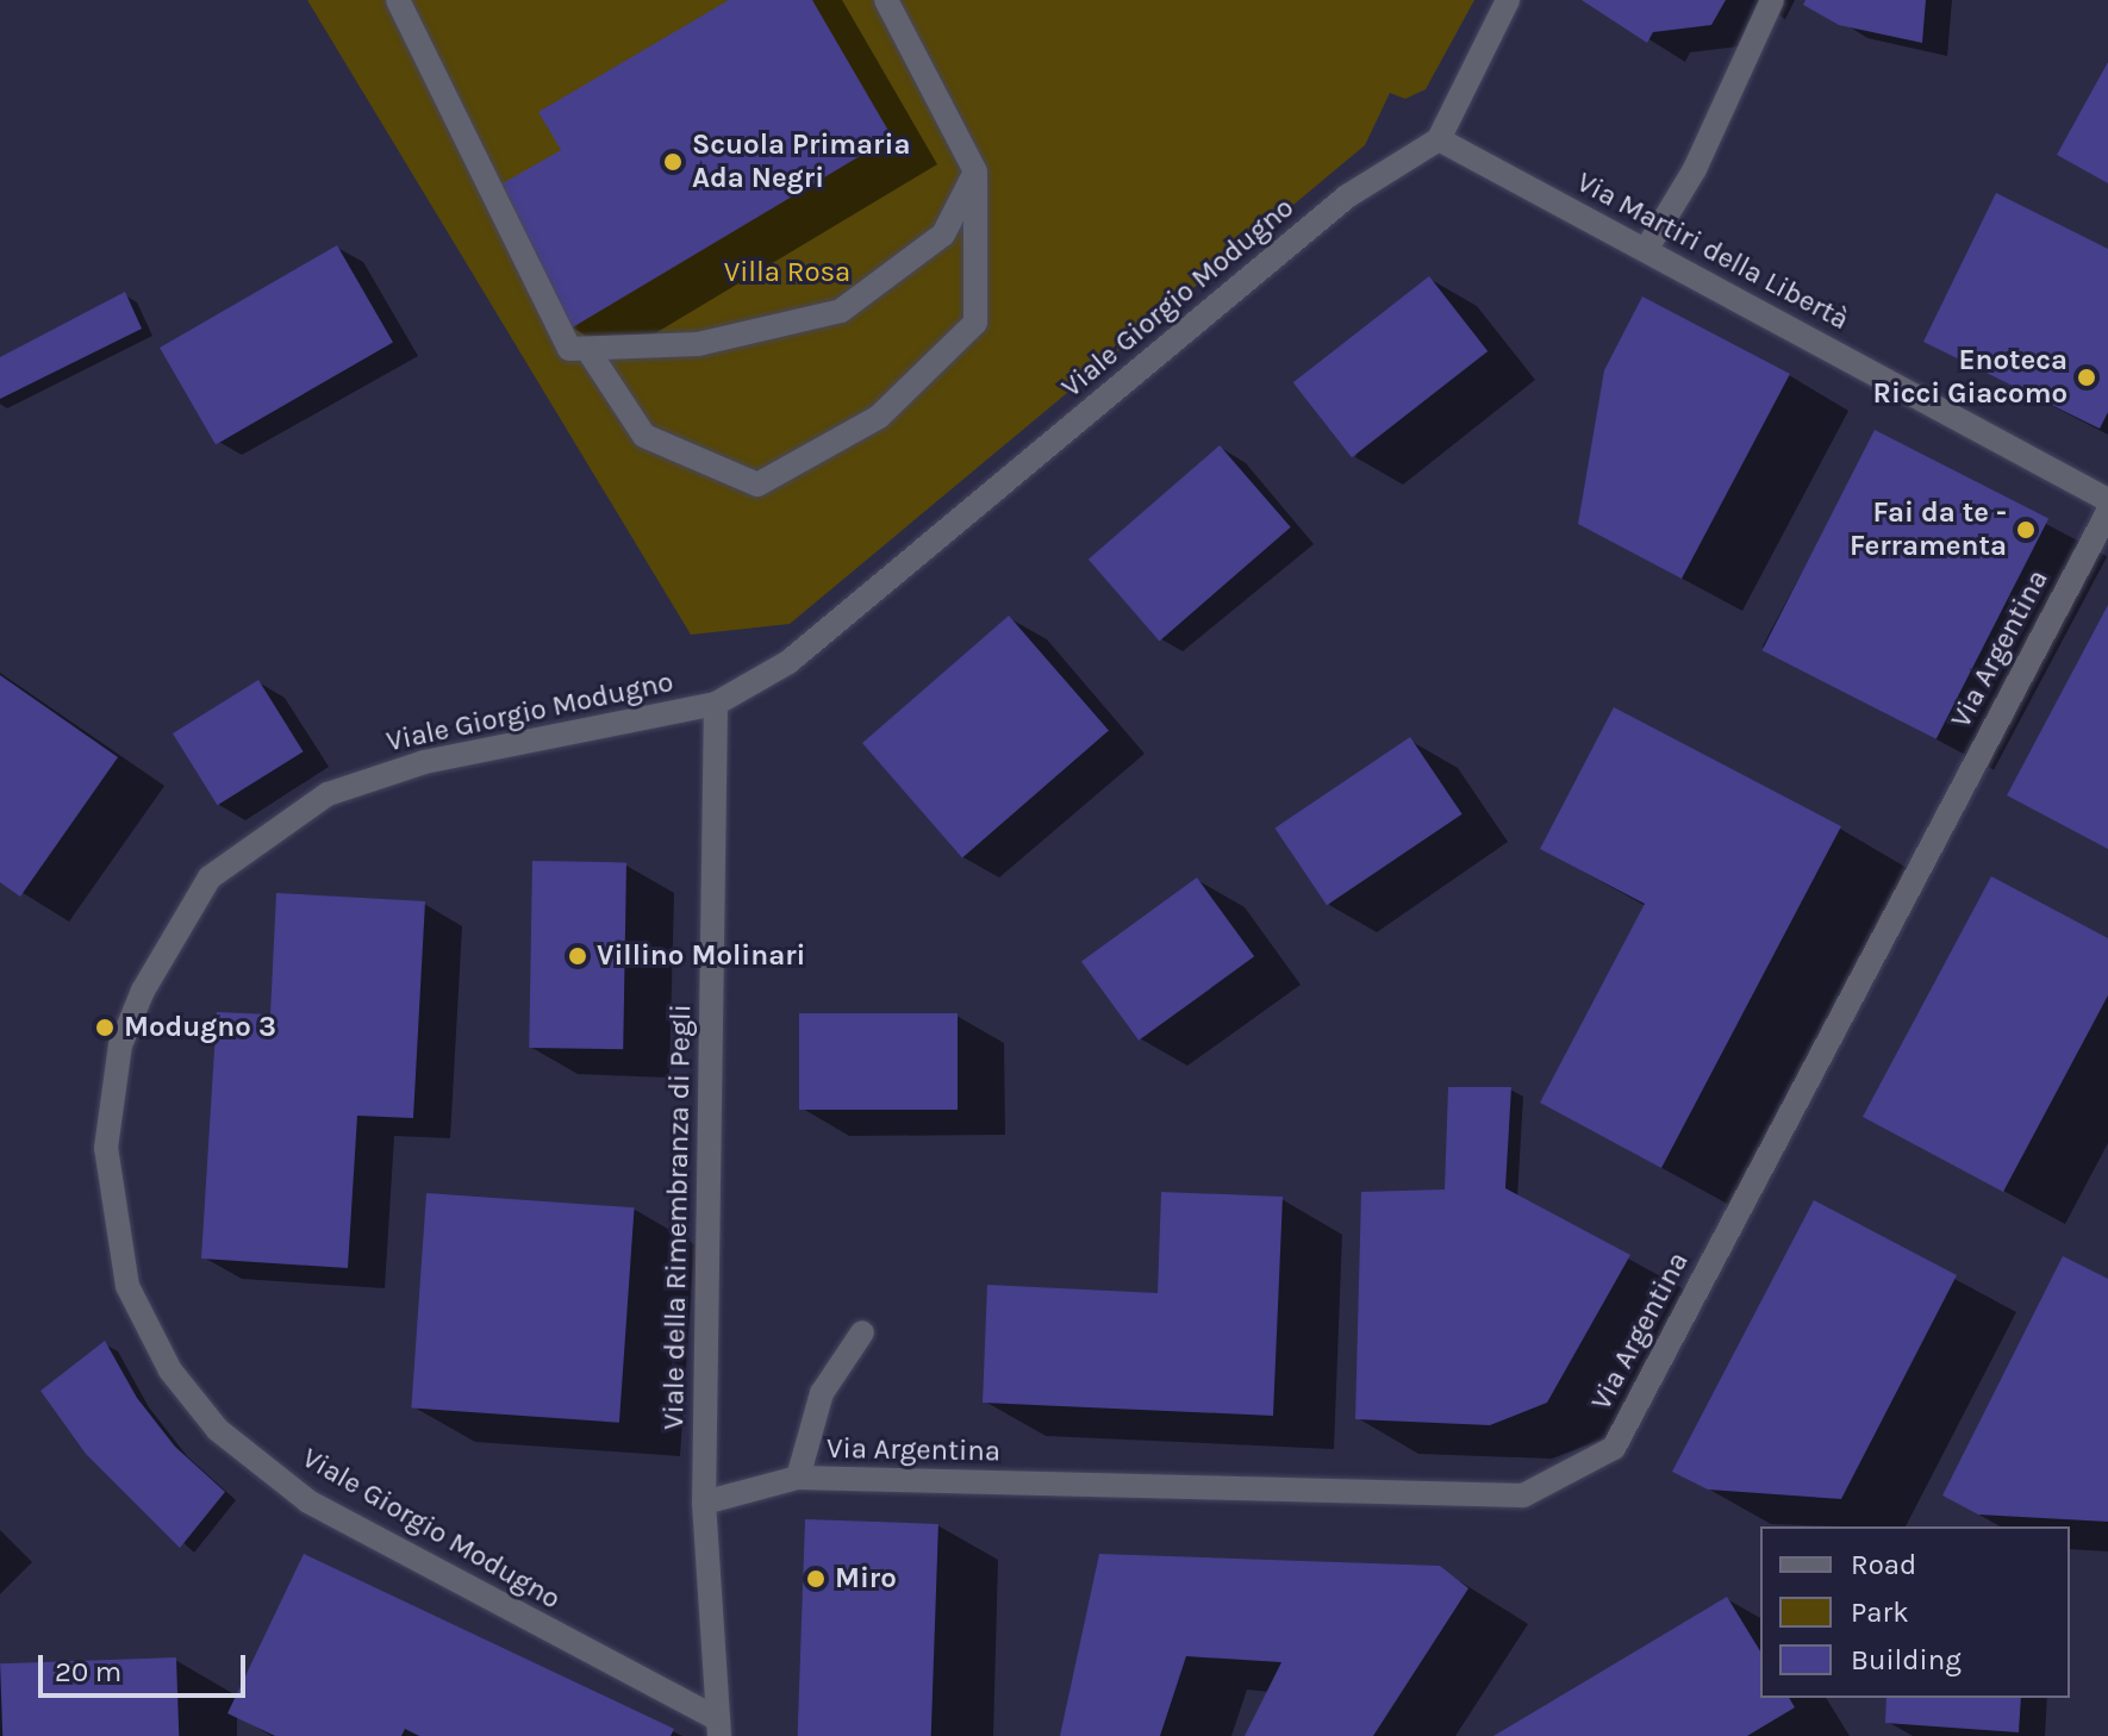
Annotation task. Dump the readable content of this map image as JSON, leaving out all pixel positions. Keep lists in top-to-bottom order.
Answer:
{
  "streets": {
    "street": [
      "Via Martiri della Libertà",
      "Viale Giorgio Modugno",
      "Via Argentina",
      "Viale della Rimembranza di Pegli"
    ]
  },
  "crossings": [
    ["Via Martiri della Libertà", "Viale Giorgio Modugno"],
    ["Viale Giorgio Modugno", "Viale della Rimembranza di Pegli"]
  ],
  "parks": ["Villa Rosa"],
  "places": [
    "Scuola Primaria Ada Negri",
    "Enoteca Ricci Giacomo",
    "Fai da te - Ferramenta",
    "Villino Molinari",
    "Modugno 3",
    "Miro"
  ],
  "legend": ["Road", "Park", "Building"],
  "scale_bar": "20 m"
}
